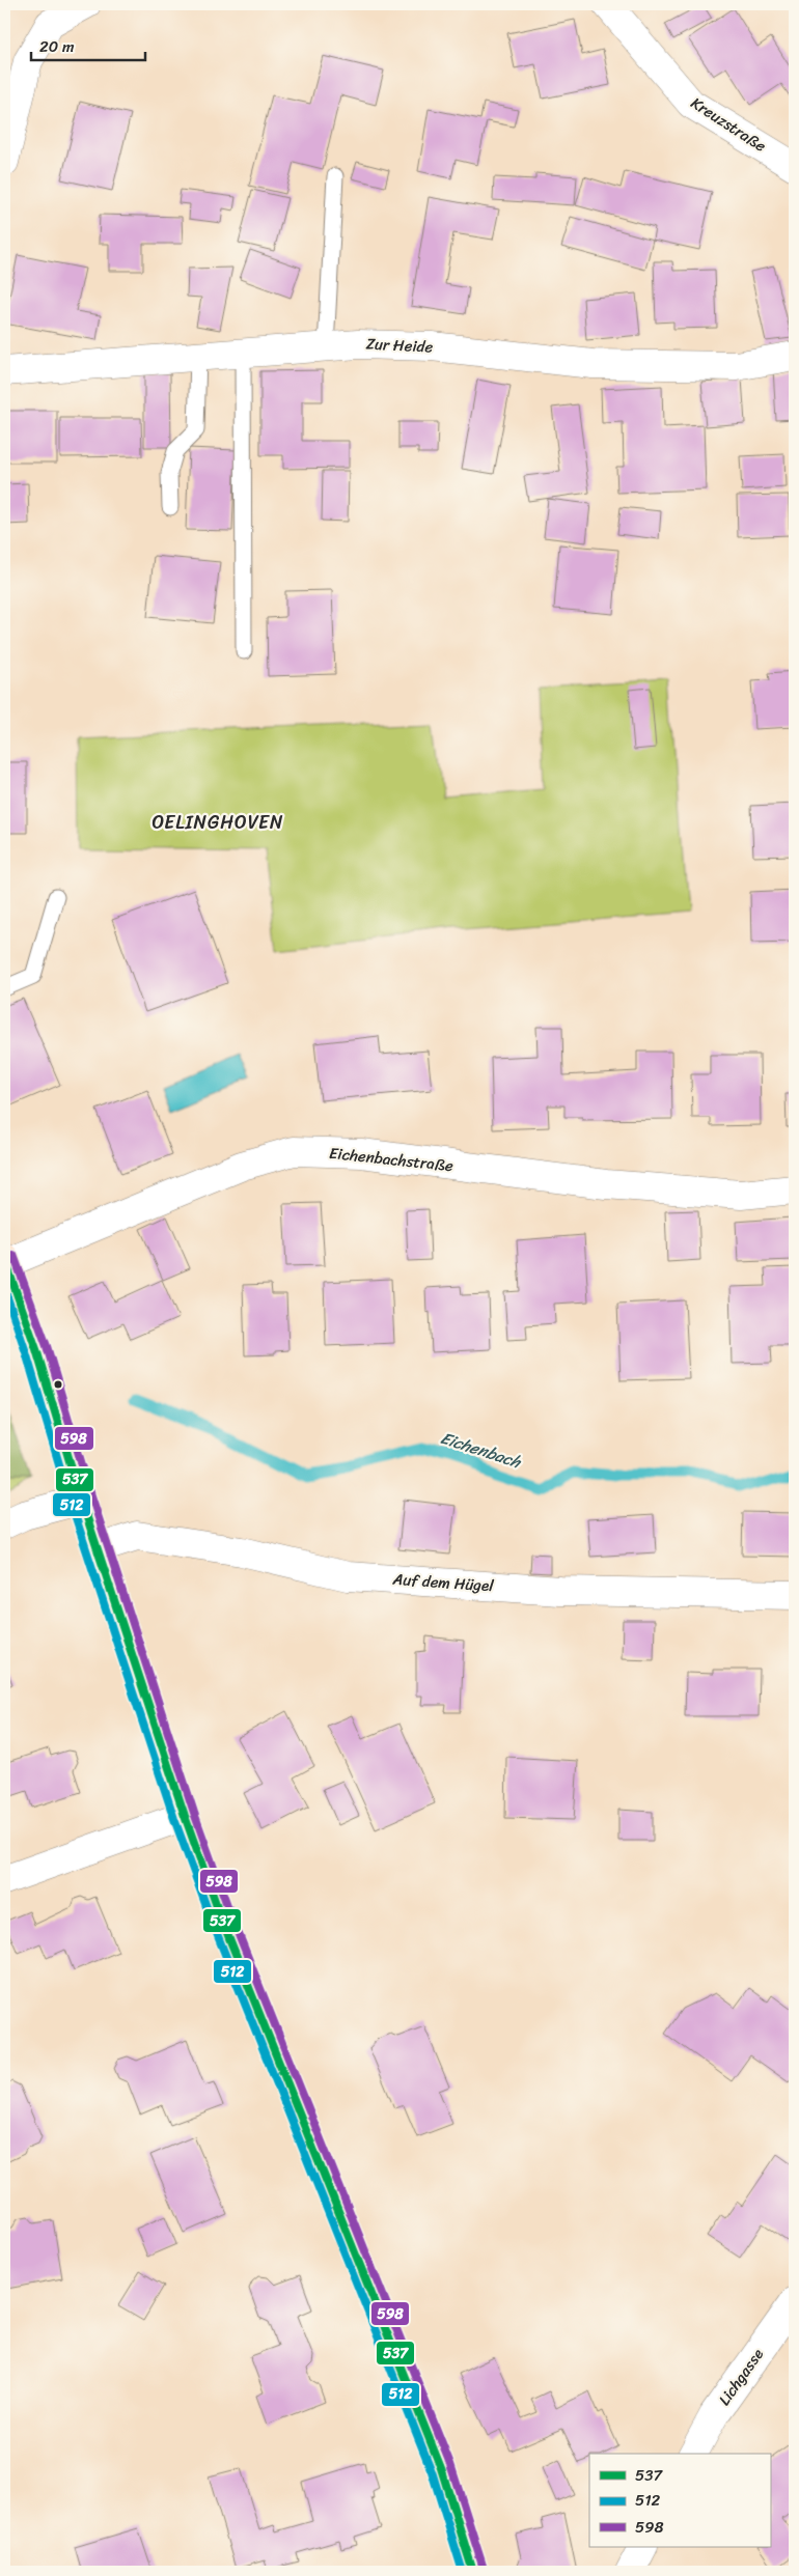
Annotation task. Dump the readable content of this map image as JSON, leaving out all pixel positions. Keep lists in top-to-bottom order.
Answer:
{
  "streets": {
    "street": [
      "Kreuzstraße",
      "Zur Heide",
      "Eichenbachstraße",
      "Auf dem Hügel",
      "Lichgasse"
    ]
  },
  "districts": ["OELINGHOVEN"],
  "water": ["Eichenbach"],
  "lines": ["transit line 598", "transit line 537", "transit line 512"],
  "legend": ["537", "512", "598"],
  "scale_bar": "20 m"
}
